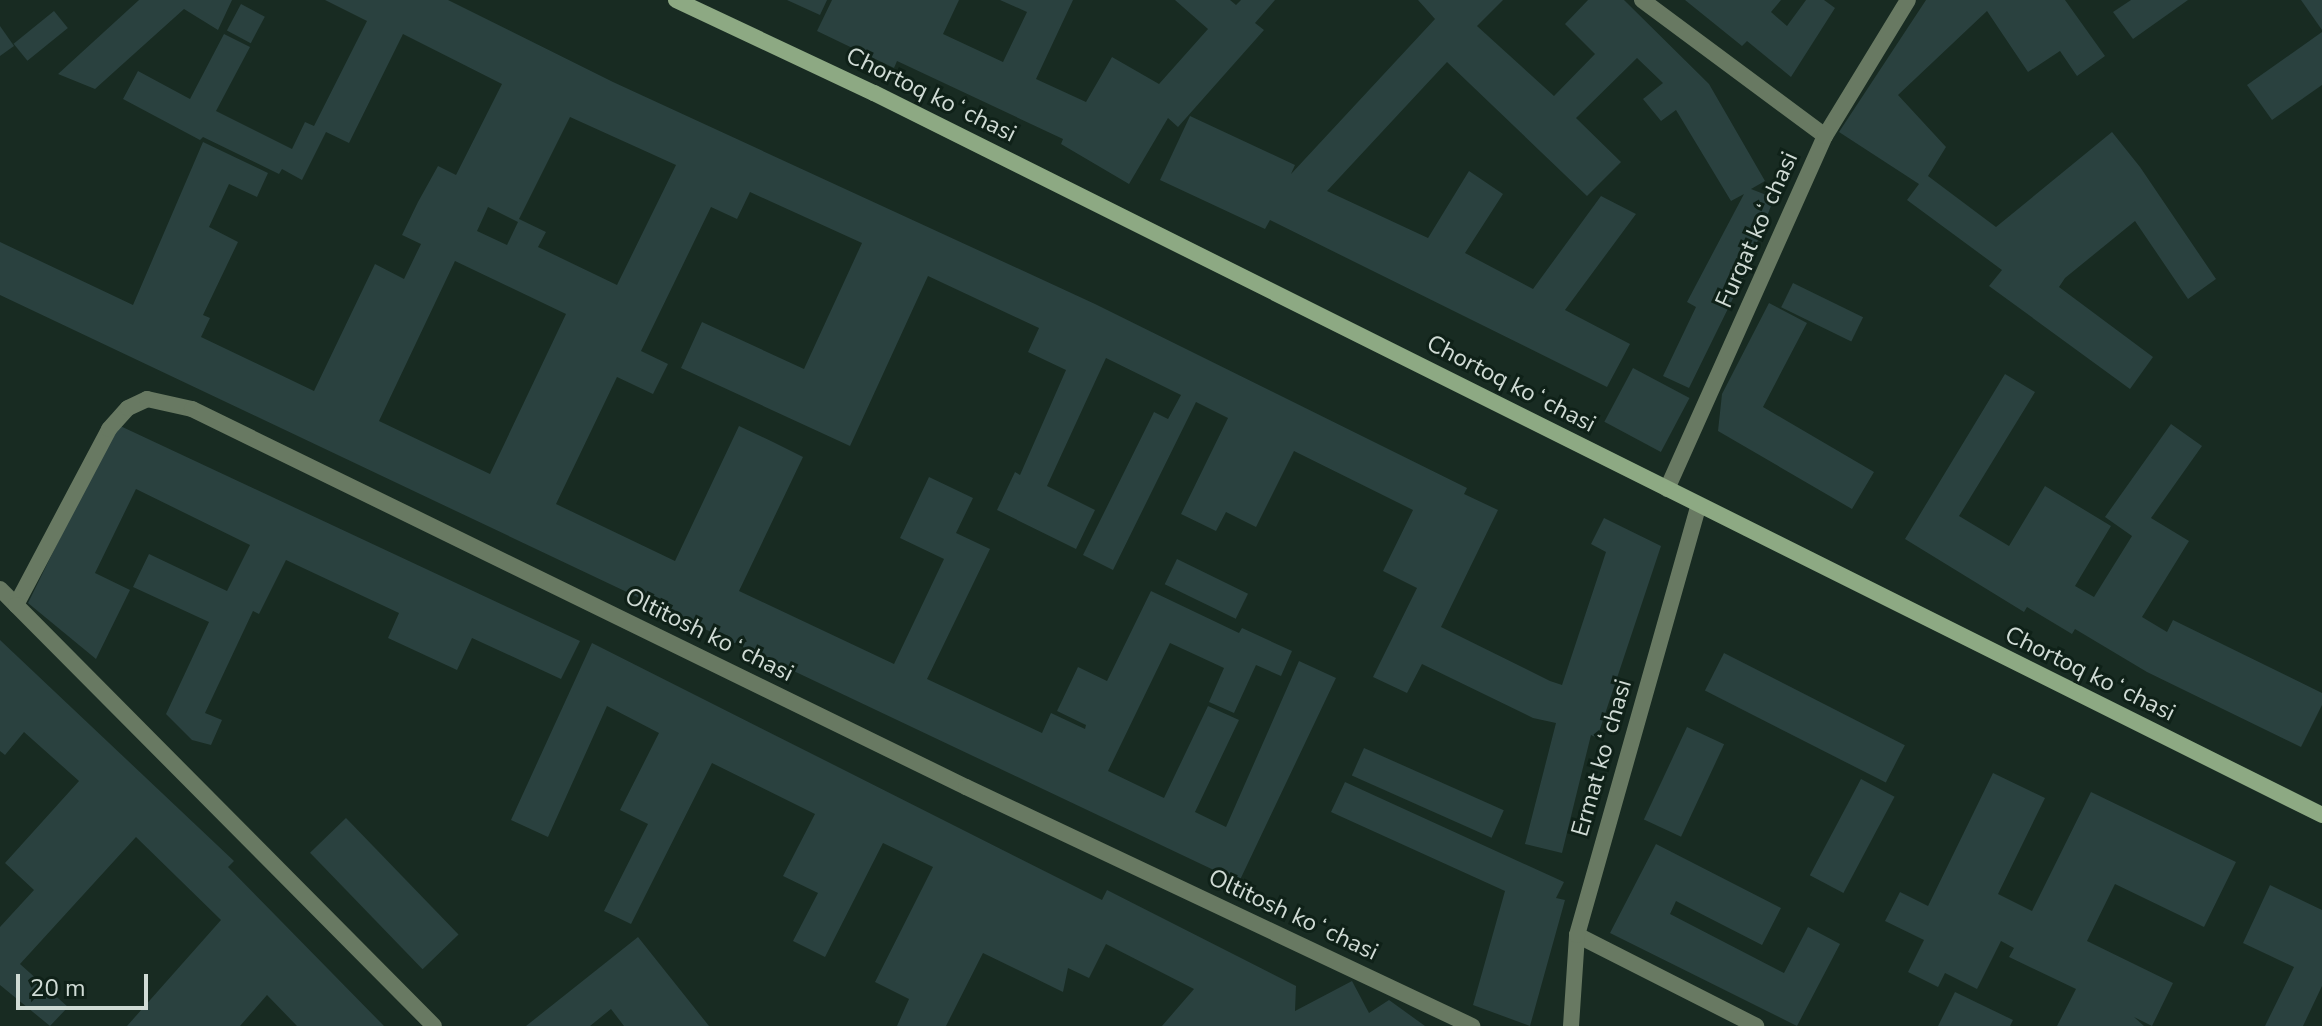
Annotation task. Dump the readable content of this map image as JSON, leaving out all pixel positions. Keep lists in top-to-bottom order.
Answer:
{
  "streets": {
    "main road": ["Chortoq koʻchasi"],
    "street": ["Furqat koʻchasi", "Oltitosh koʻchasi", "Ermat koʻchasi"]
  },
  "crossings": [
    ["Chortoq koʻchasi", "Furqat koʻchasi"],
    ["Chortoq koʻchasi", "Ermat koʻchasi"]
  ],
  "scale_bar": "20 m"
}
